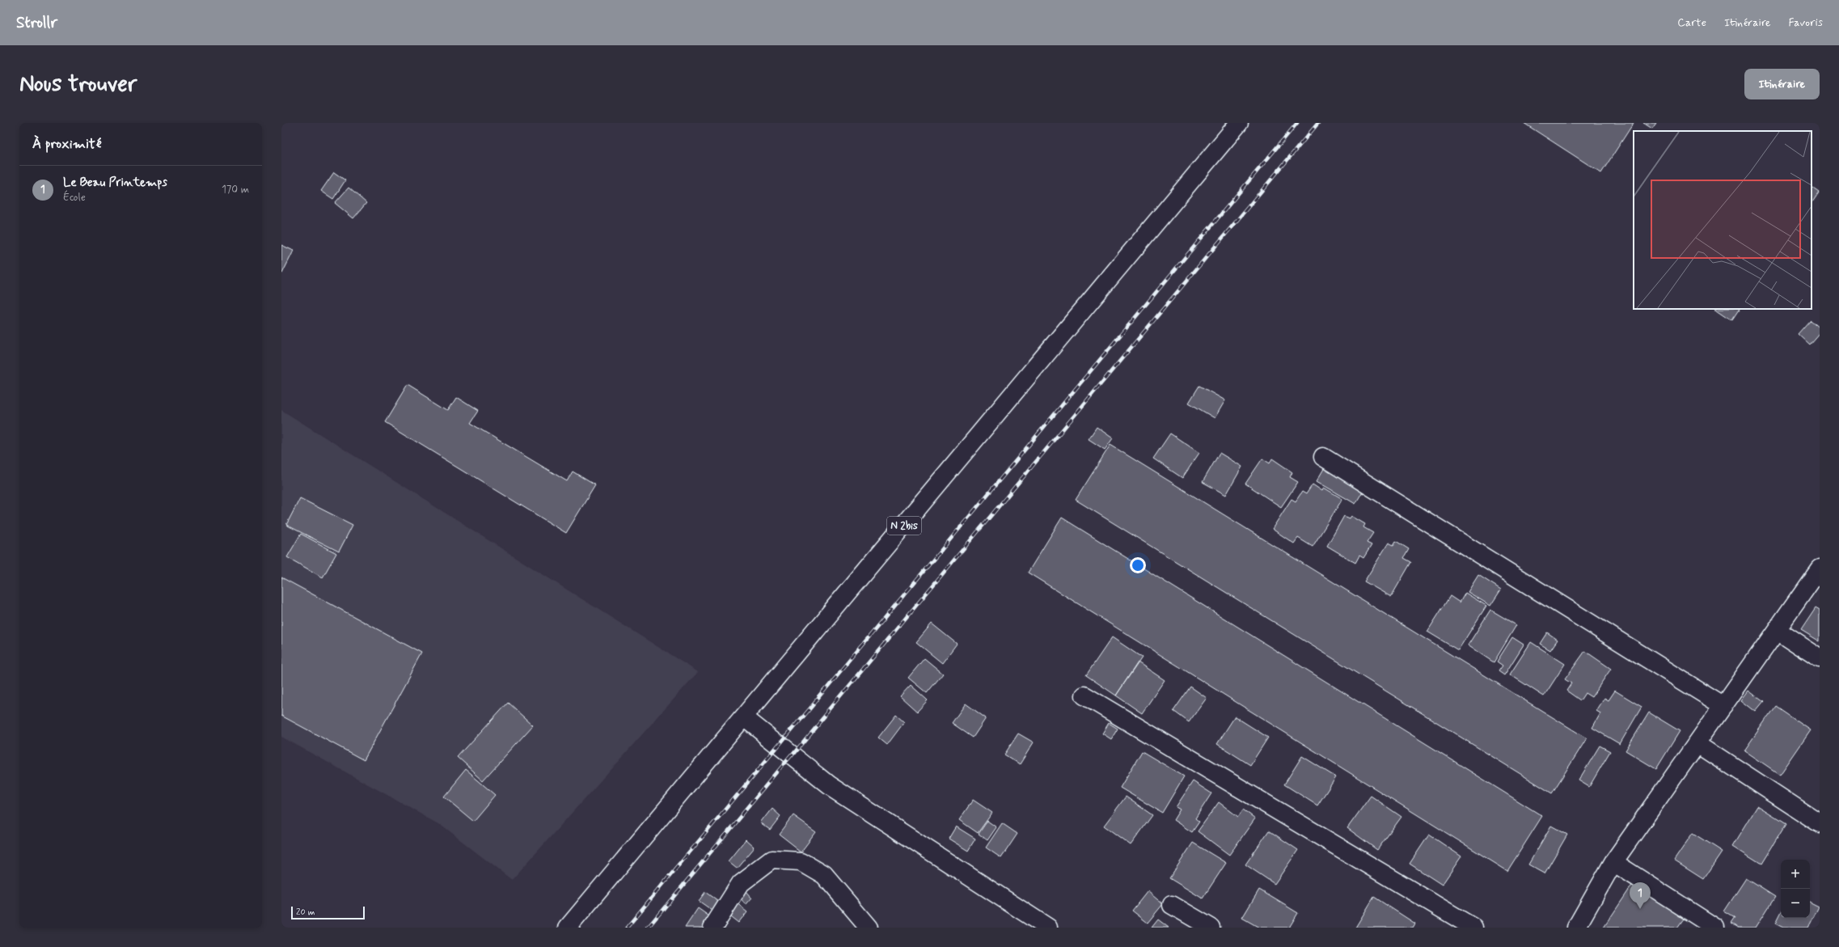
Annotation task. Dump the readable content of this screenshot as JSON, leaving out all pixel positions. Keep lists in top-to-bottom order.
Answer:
{
  "streets": {
    "street": ["N 2bis"]
  },
  "scale_bar": "20 m",
  "page": {
    "header": "Strollr",
    "nav": ["Carte", "Itinéraire", "Favoris"],
    "buttons": "Itinéraire",
    "title": "Nous trouver",
    "heading": "À proximité",
    "list": [
      {
        "mark": "1",
        "name": "Le Beau Printemps",
        "note": "École",
        "value": "170 m"
      }
    ],
    "map_buttons": ["+", "−"],
    "pins": "1",
    "scale": "20 m"
  }
}
